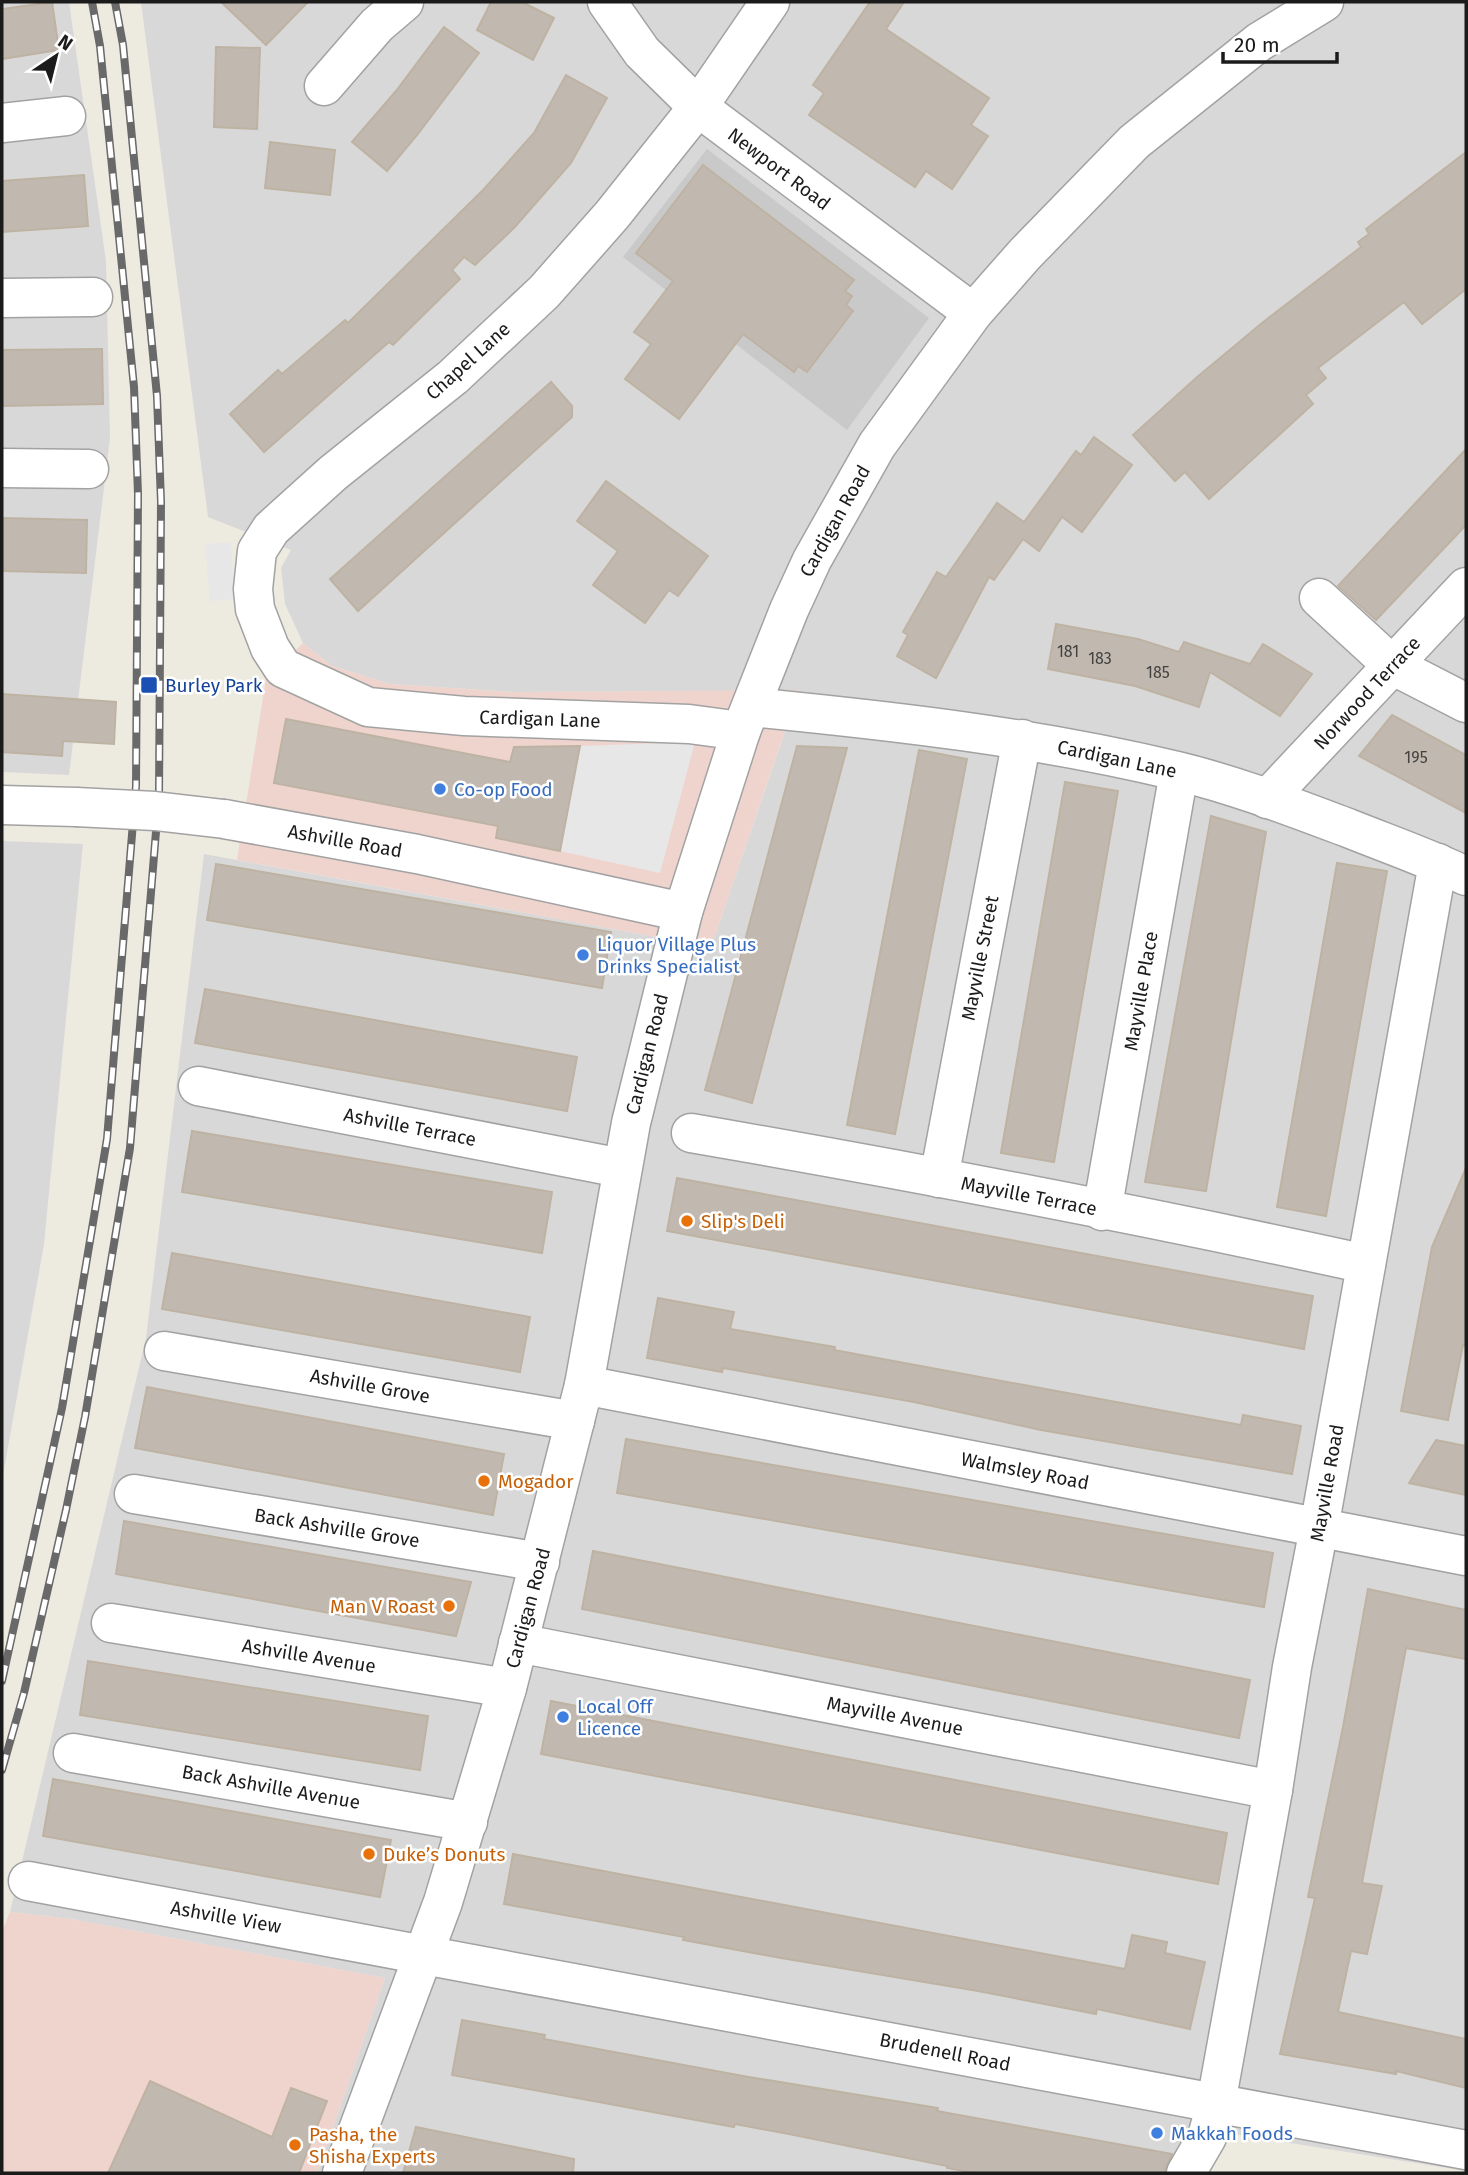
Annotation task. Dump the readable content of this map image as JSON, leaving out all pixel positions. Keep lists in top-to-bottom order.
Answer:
{
  "streets": {
    "street": [
      "Newport Road",
      "Chapel Lane",
      "Cardigan Road",
      "Norwood Terrace",
      "Cardigan Lane",
      "Ashville Road",
      "Mayville Street",
      "Mayville Place",
      "Ashville Terrace",
      "Mayville Terrace",
      "Ashville Grove",
      "Walmsley Road",
      "Mayville Road",
      "Back Ashville Grove",
      "Ashville Avenue",
      "Mayville Avenue",
      "Back Ashville Avenue",
      "Ashville View",
      "Brudenell Road"
    ]
  },
  "crossings": [
    ["Newport Road", "Chapel Lane"],
    ["Newport Road", "Cardigan Road"],
    ["Chapel Lane", "Cardigan Lane"],
    ["Cardigan Road", "Cardigan Lane"],
    ["Cardigan Road", "Ashville Road"],
    ["Cardigan Road", "Ashville Terrace"],
    ["Cardigan Road", "Ashville Grove"],
    ["Cardigan Road", "Walmsley Road"],
    ["Cardigan Road", "Back Ashville Grove"],
    ["Cardigan Road", "Ashville Avenue"],
    ["Cardigan Road", "Mayville Avenue"],
    ["Cardigan Road", "Back Ashville Avenue"],
    ["Cardigan Road", "Ashville View"],
    ["Cardigan Road", "Brudenell Road"],
    ["Norwood Terrace", "Cardigan Lane"],
    ["Cardigan Lane", "Mayville Street"],
    ["Cardigan Lane", "Mayville Place"],
    ["Cardigan Lane", "Mayville Road"],
    ["Mayville Street", "Mayville Terrace"],
    ["Mayville Place", "Mayville Terrace"],
    ["Mayville Terrace", "Mayville Road"],
    ["Ashville Grove", "Walmsley Road"],
    ["Walmsley Road", "Mayville Road"],
    ["Mayville Road", "Mayville Avenue"],
    ["Mayville Road", "Brudenell Road"],
    ["Ashville View", "Brudenell Road"]
  ],
  "places": {
    "transit": ["Burley Park"],
    "other": [
      "Co-op Food",
      "Liquor Village Plus Drinks Specialist",
      "Slip's Deli",
      "Mogador",
      "Man V Roast",
      "Local Off Licence",
      "Duke’s Donuts",
      "Makkah Foods",
      "Pasha, the Shisha Experts"
    ]
  },
  "house_numbers": [
    "181",
    "183",
    "185",
    "195"
  ],
  "scale_bar": "20 m",
  "north": "top right"
}
